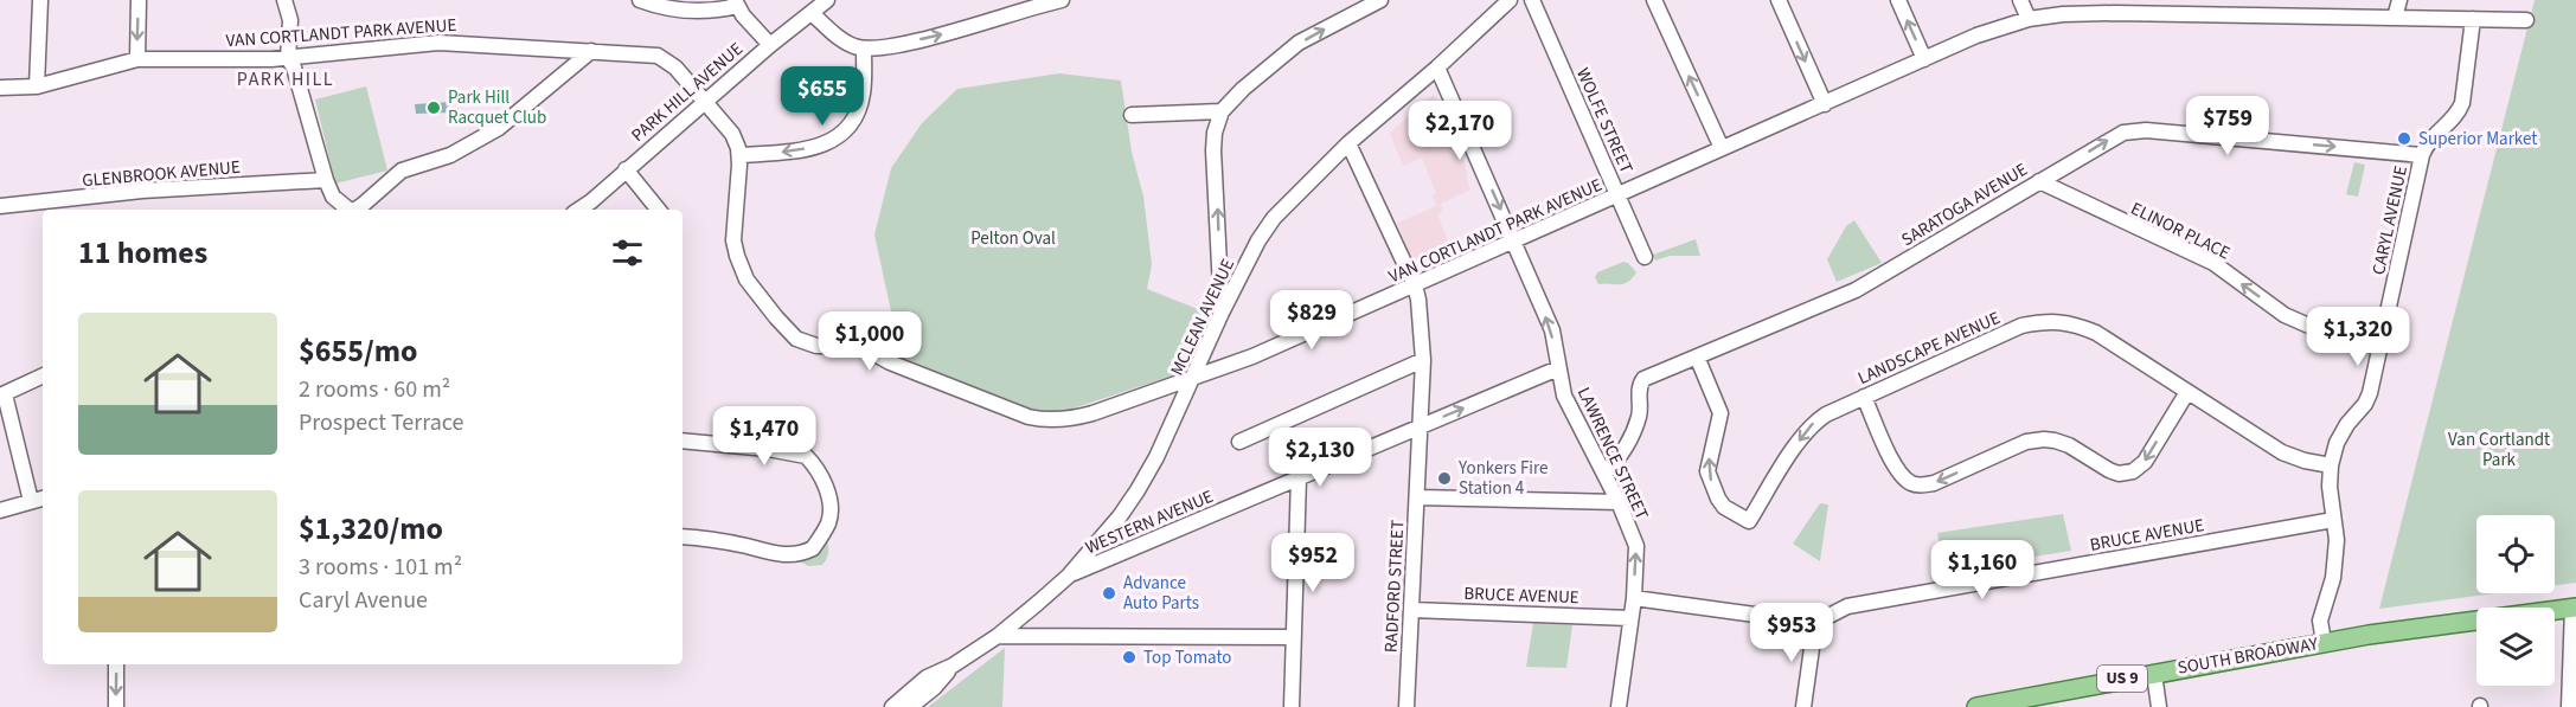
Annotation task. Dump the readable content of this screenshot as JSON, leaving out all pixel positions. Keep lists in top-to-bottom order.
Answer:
{
  "streets": {
    "main road": ["SOUTH BROADWAY", "US 9"],
    "street": [
      "VAN CORTLANDT PARK AVENUE",
      "PARK HILL AVENUE",
      "WOLFE STREET",
      "GLENBROOK AVENUE",
      "SARATOGA AVENUE",
      "CARYL AVENUE",
      "ELINOR PLACE",
      "MCLEAN AVENUE",
      "LANDSCAPE AVENUE",
      "LAWRENCE STREET",
      "WESTERN AVENUE",
      "BRUCE AVENUE",
      "RADFORD STREET"
    ]
  },
  "crossings": [
    ["VAN CORTLANDT PARK AVENUE", "PARK HILL AVENUE"],
    ["VAN CORTLANDT PARK AVENUE", "WOLFE STREET"],
    ["VAN CORTLANDT PARK AVENUE", "CARYL AVENUE"],
    ["VAN CORTLANDT PARK AVENUE", "MCLEAN AVENUE"],
    ["VAN CORTLANDT PARK AVENUE", "LAWRENCE STREET"],
    ["VAN CORTLANDT PARK AVENUE", "RADFORD STREET"],
    ["SARATOGA AVENUE", "CARYL AVENUE"],
    ["SARATOGA AVENUE", "ELINOR PLACE"],
    ["SARATOGA AVENUE", "LANDSCAPE AVENUE"],
    ["SARATOGA AVENUE", "LAWRENCE STREET"],
    ["CARYL AVENUE", "ELINOR PLACE"],
    ["CARYL AVENUE", "LANDSCAPE AVENUE"],
    ["CARYL AVENUE", "BRUCE AVENUE"],
    ["CARYL AVENUE", "SOUTH BROADWAY"],
    ["MCLEAN AVENUE", "LAWRENCE STREET"],
    ["MCLEAN AVENUE", "WESTERN AVENUE"],
    ["MCLEAN AVENUE", "RADFORD STREET"],
    ["LAWRENCE STREET", "WESTERN AVENUE"],
    ["LAWRENCE STREET", "BRUCE AVENUE"],
    ["WESTERN AVENUE", "RADFORD STREET"],
    ["BRUCE AVENUE", "RADFORD STREET"]
  ],
  "one_way": ["SARATOGA AVENUE", "ELINOR PLACE"],
  "districts": ["PARK HILL"],
  "parks": ["Pelton Oval", "Van Cortlandt Park"],
  "places": [
    "Park Hill Racquet Club",
    "Superior Market",
    "Yonkers Fire Station 4",
    "Advance Auto Parts",
    "Top Tomato"
  ],
  "page": {
    "price": [
      "$655",
      "$759",
      "$2,170",
      "$829",
      "$1,320",
      "$1,000",
      "$1,470",
      "$2,130",
      "$952",
      "$1,160",
      "$953"
    ],
    "heading": "11 homes",
    "list": [
      {
        "name": "$655/mo",
        "note": "2 rooms · 60 m² · Prospect Terrace"
      },
      {
        "name": "$1,320/mo",
        "note": "3 rooms · 101 m² · Caryl Avenue"
      }
    ]
  }
}
